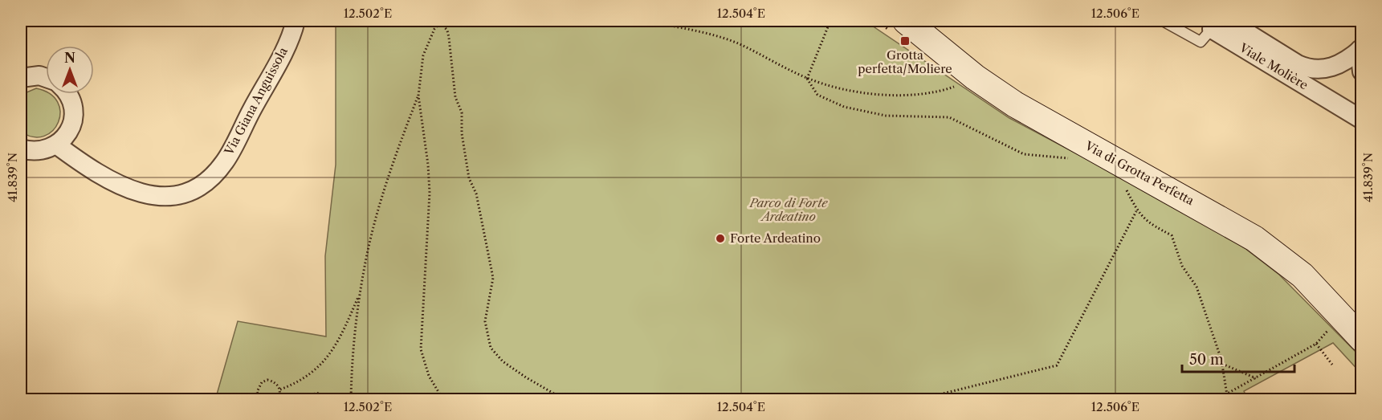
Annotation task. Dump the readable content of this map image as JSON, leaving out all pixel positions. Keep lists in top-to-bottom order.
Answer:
{
  "streets": {
    "street": ["Viale Molière", "Via Giana Anguissola", "Via di Grotta Perfetta"]
  },
  "parks": ["Parco di Forte Ardeatino"],
  "places": {
    "transit": ["Grotta perfetta/Moliere"],
    "other": ["Forte Ardeatino"]
  },
  "scale_bar": "50 m",
  "north": "top",
  "coordinates": [
    "12.502°E",
    "12.504°E",
    "12.506°E",
    "41.839°N"
  ]
}
